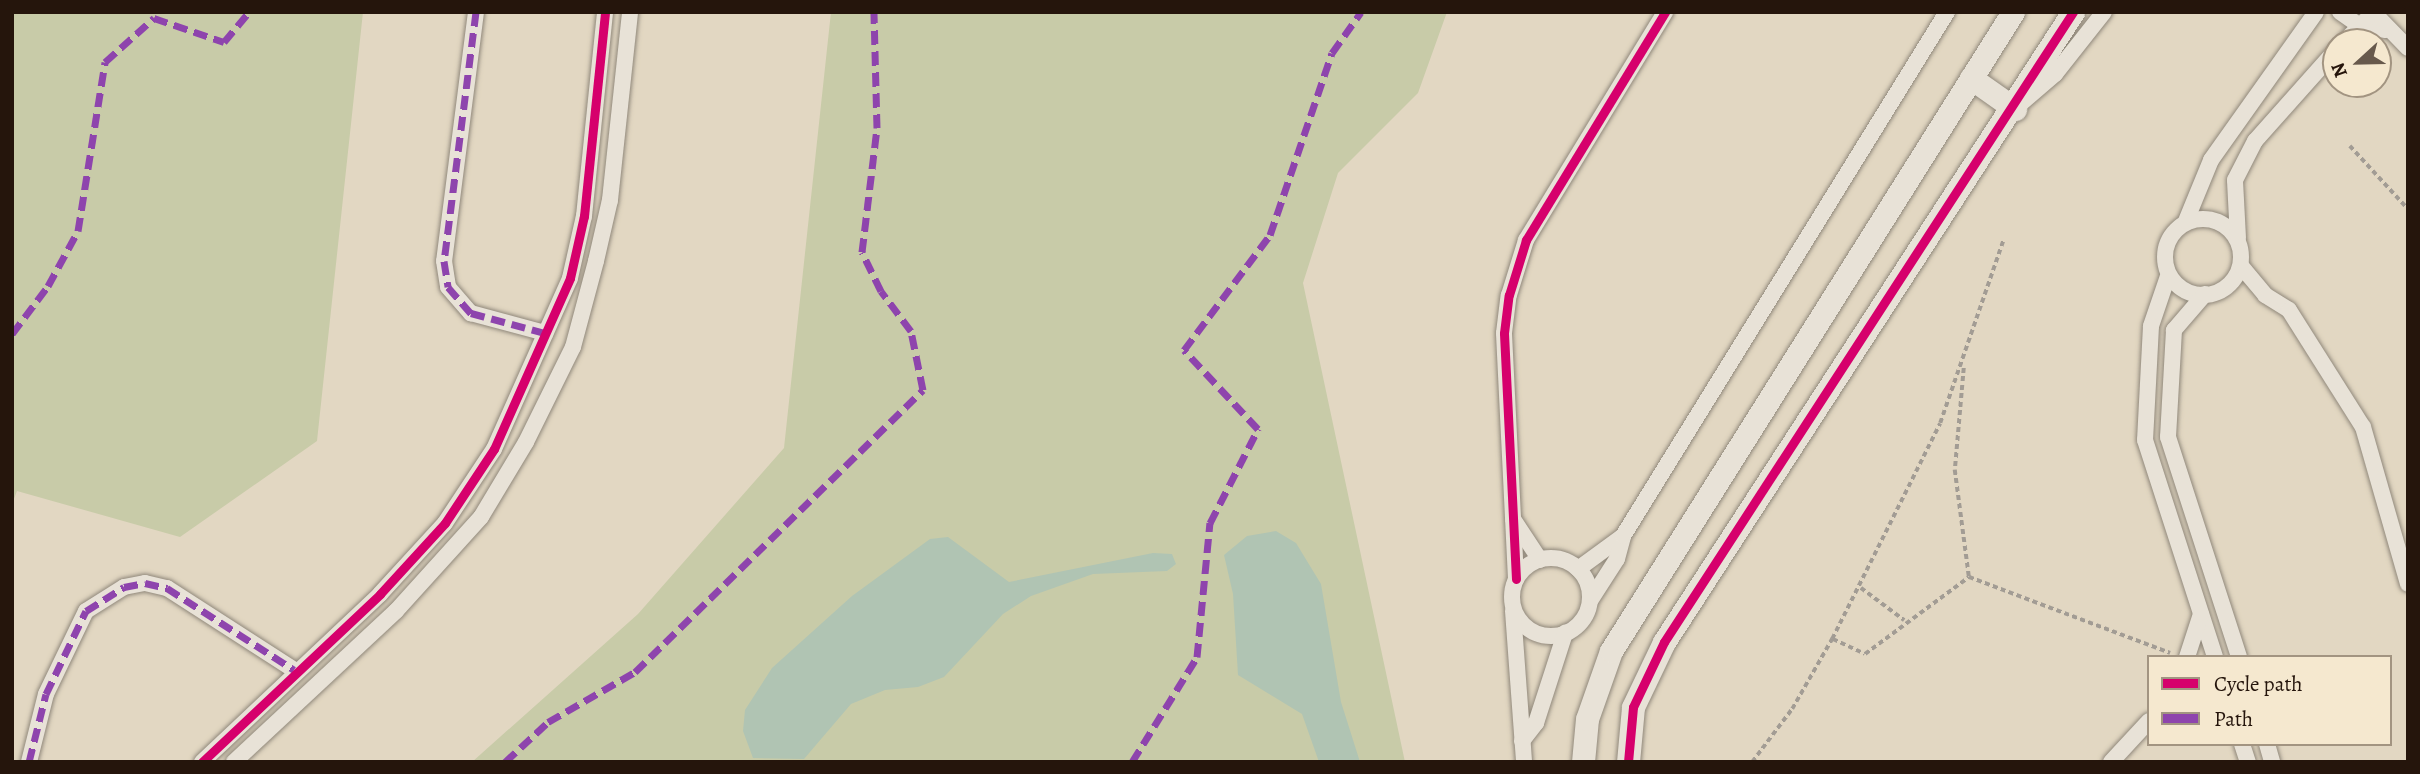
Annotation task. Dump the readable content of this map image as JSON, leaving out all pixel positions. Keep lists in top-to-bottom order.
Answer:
{
  "legend": ["Cycle path", "Path"],
  "north": "left"
}
